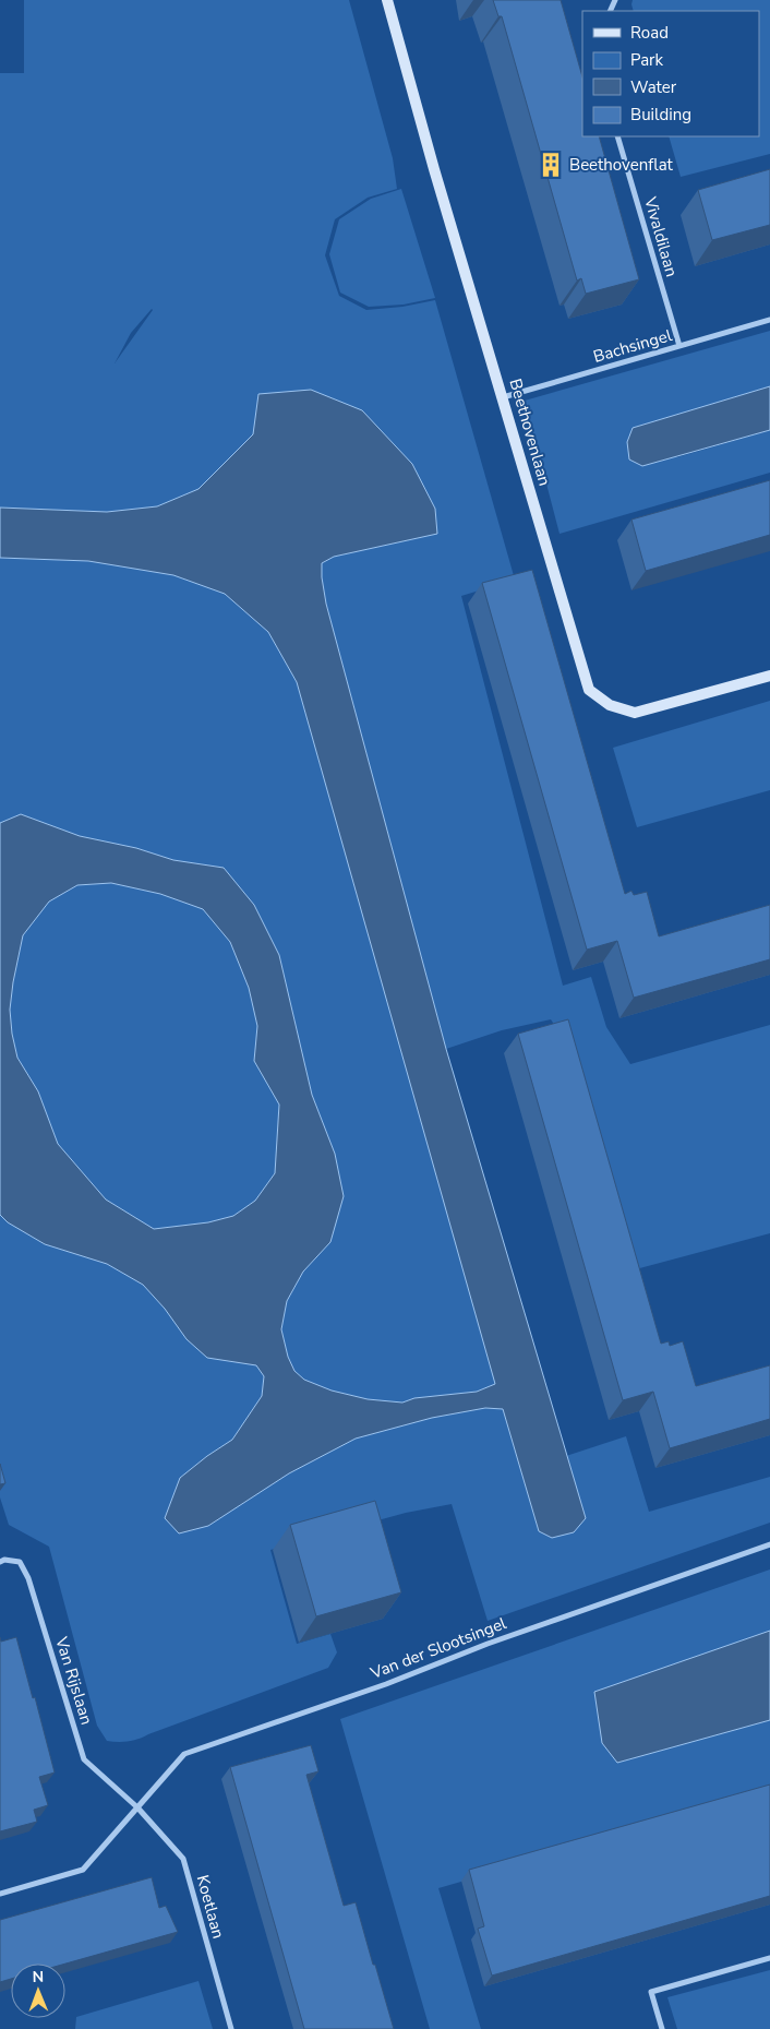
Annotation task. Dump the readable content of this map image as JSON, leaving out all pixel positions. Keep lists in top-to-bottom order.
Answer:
{
  "streets": {
    "street": [
      "Vivaldilaan",
      "Bachsingel",
      "Beethovenlaan",
      "Van der Slootsingel",
      "Van Rijslaan",
      "Koetlaan"
    ]
  },
  "crossings": [
    ["Vivaldilaan", "Bachsingel"],
    ["Bachsingel", "Beethovenlaan"],
    ["Van der Slootsingel", "Van Rijslaan"],
    ["Van der Slootsingel", "Koetlaan"],
    ["Van Rijslaan", "Koetlaan"]
  ],
  "places": {
    "building": ["Beethovenflat"]
  },
  "legend": [
    "Road",
    "Park",
    "Water",
    "Building"
  ],
  "north": "top"
}
